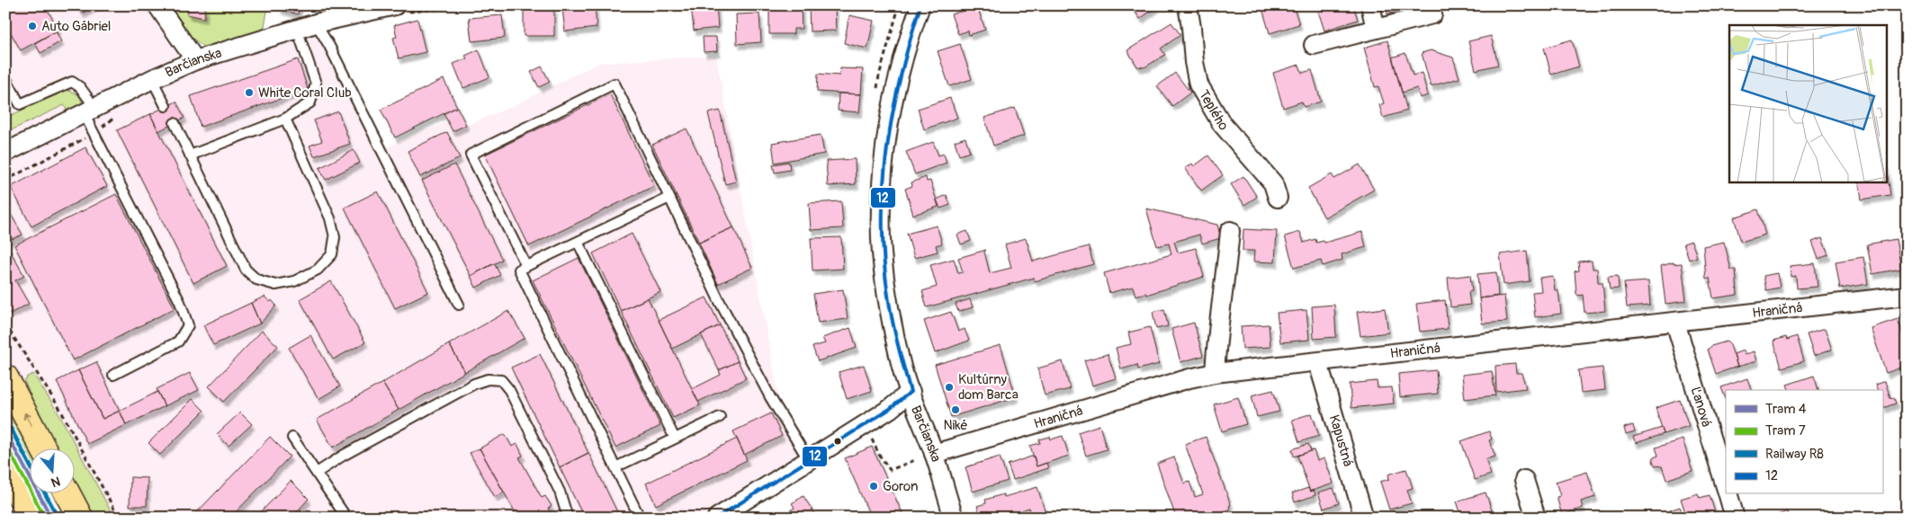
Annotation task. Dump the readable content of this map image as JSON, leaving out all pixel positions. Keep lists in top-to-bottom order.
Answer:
{
  "streets": {
    "street": [
      "Barčianska",
      "Teplého",
      "Hraničná",
      "Ľanová",
      "Kapustná"
    ]
  },
  "crossings": [
    ["Barčianska", "Hraničná"],
    ["Hraničná", "Ľanová"],
    ["Hraničná", "Kapustná"]
  ],
  "places": [
    "Auto Gábriel",
    "White Coral Club",
    "Kultúrny dom Barca",
    "Niké",
    "Goron"
  ],
  "lines": [
    "transit line 12",
    "rail line R8",
    "tram line 4",
    "tram line 7"
  ],
  "legend": [
    "Tram 4",
    "Tram 7",
    "Railway R8",
    "12"
  ],
  "north": "bottom"
}
